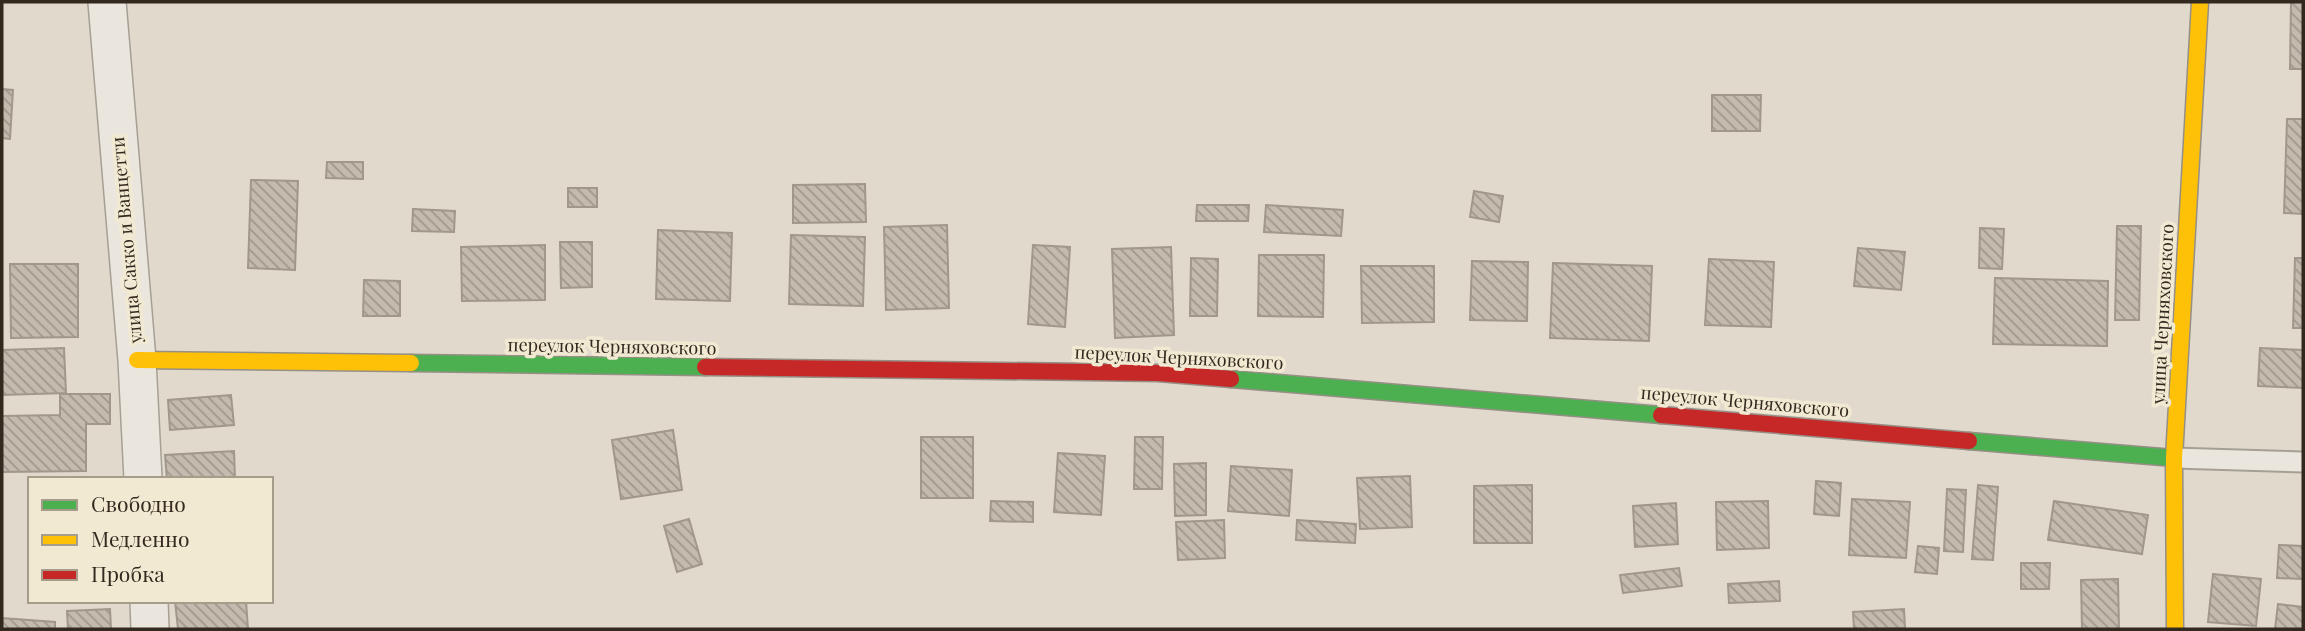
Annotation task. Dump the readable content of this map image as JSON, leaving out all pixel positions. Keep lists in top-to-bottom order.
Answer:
{
  "streets": {
    "street": ["улица Сакко и Ванцетти", "улица Черняховского", "переулок Черняховского"]
  },
  "crossings": [
    ["улица Сакко и Ванцетти", "переулок Черняховского"],
    ["улица Черняховского", "переулок Черняховского"]
  ],
  "legend": ["Свободно", "Медленно", "Пробка"]
}
